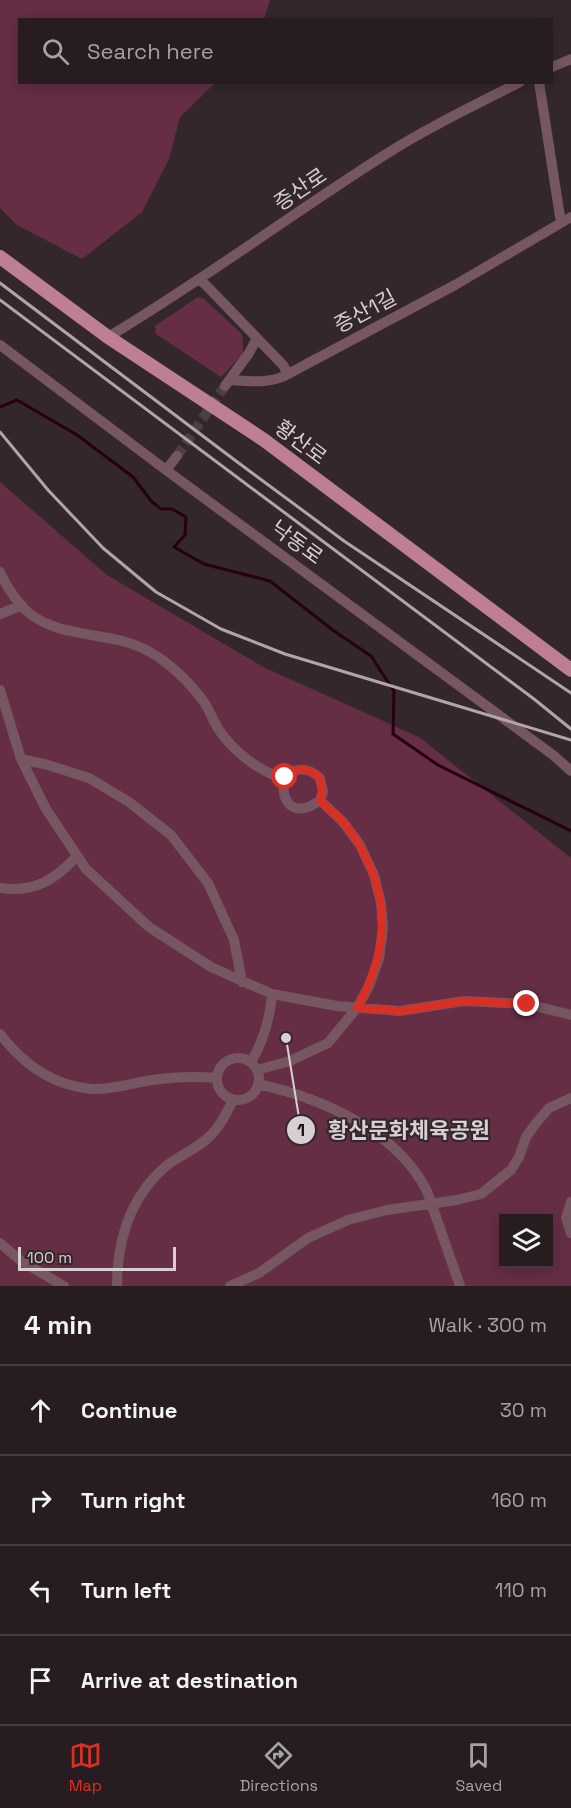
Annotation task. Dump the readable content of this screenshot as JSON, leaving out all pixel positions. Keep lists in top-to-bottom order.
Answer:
{
  "streets": {
    "main road": ["황산로"],
    "street": ["증산로", "증산1길", "낙동로"]
  },
  "crossings": [
    ["증산로", "황산로"]
  ],
  "places": ["황산문화체육공원"],
  "scale_bar": "100 m",
  "page": {
    "search": "Search here",
    "scale": "100 m",
    "heading": ["4 min", "Walk · 300 m"],
    "list": [
      ["Continue", "30 m"],
      ["Turn right", "160 m"],
      ["Turn left", "110 m"],
      "Arrive at destination"
    ],
    "nav": ["Map", "Directions", "Saved"]
  }
}
